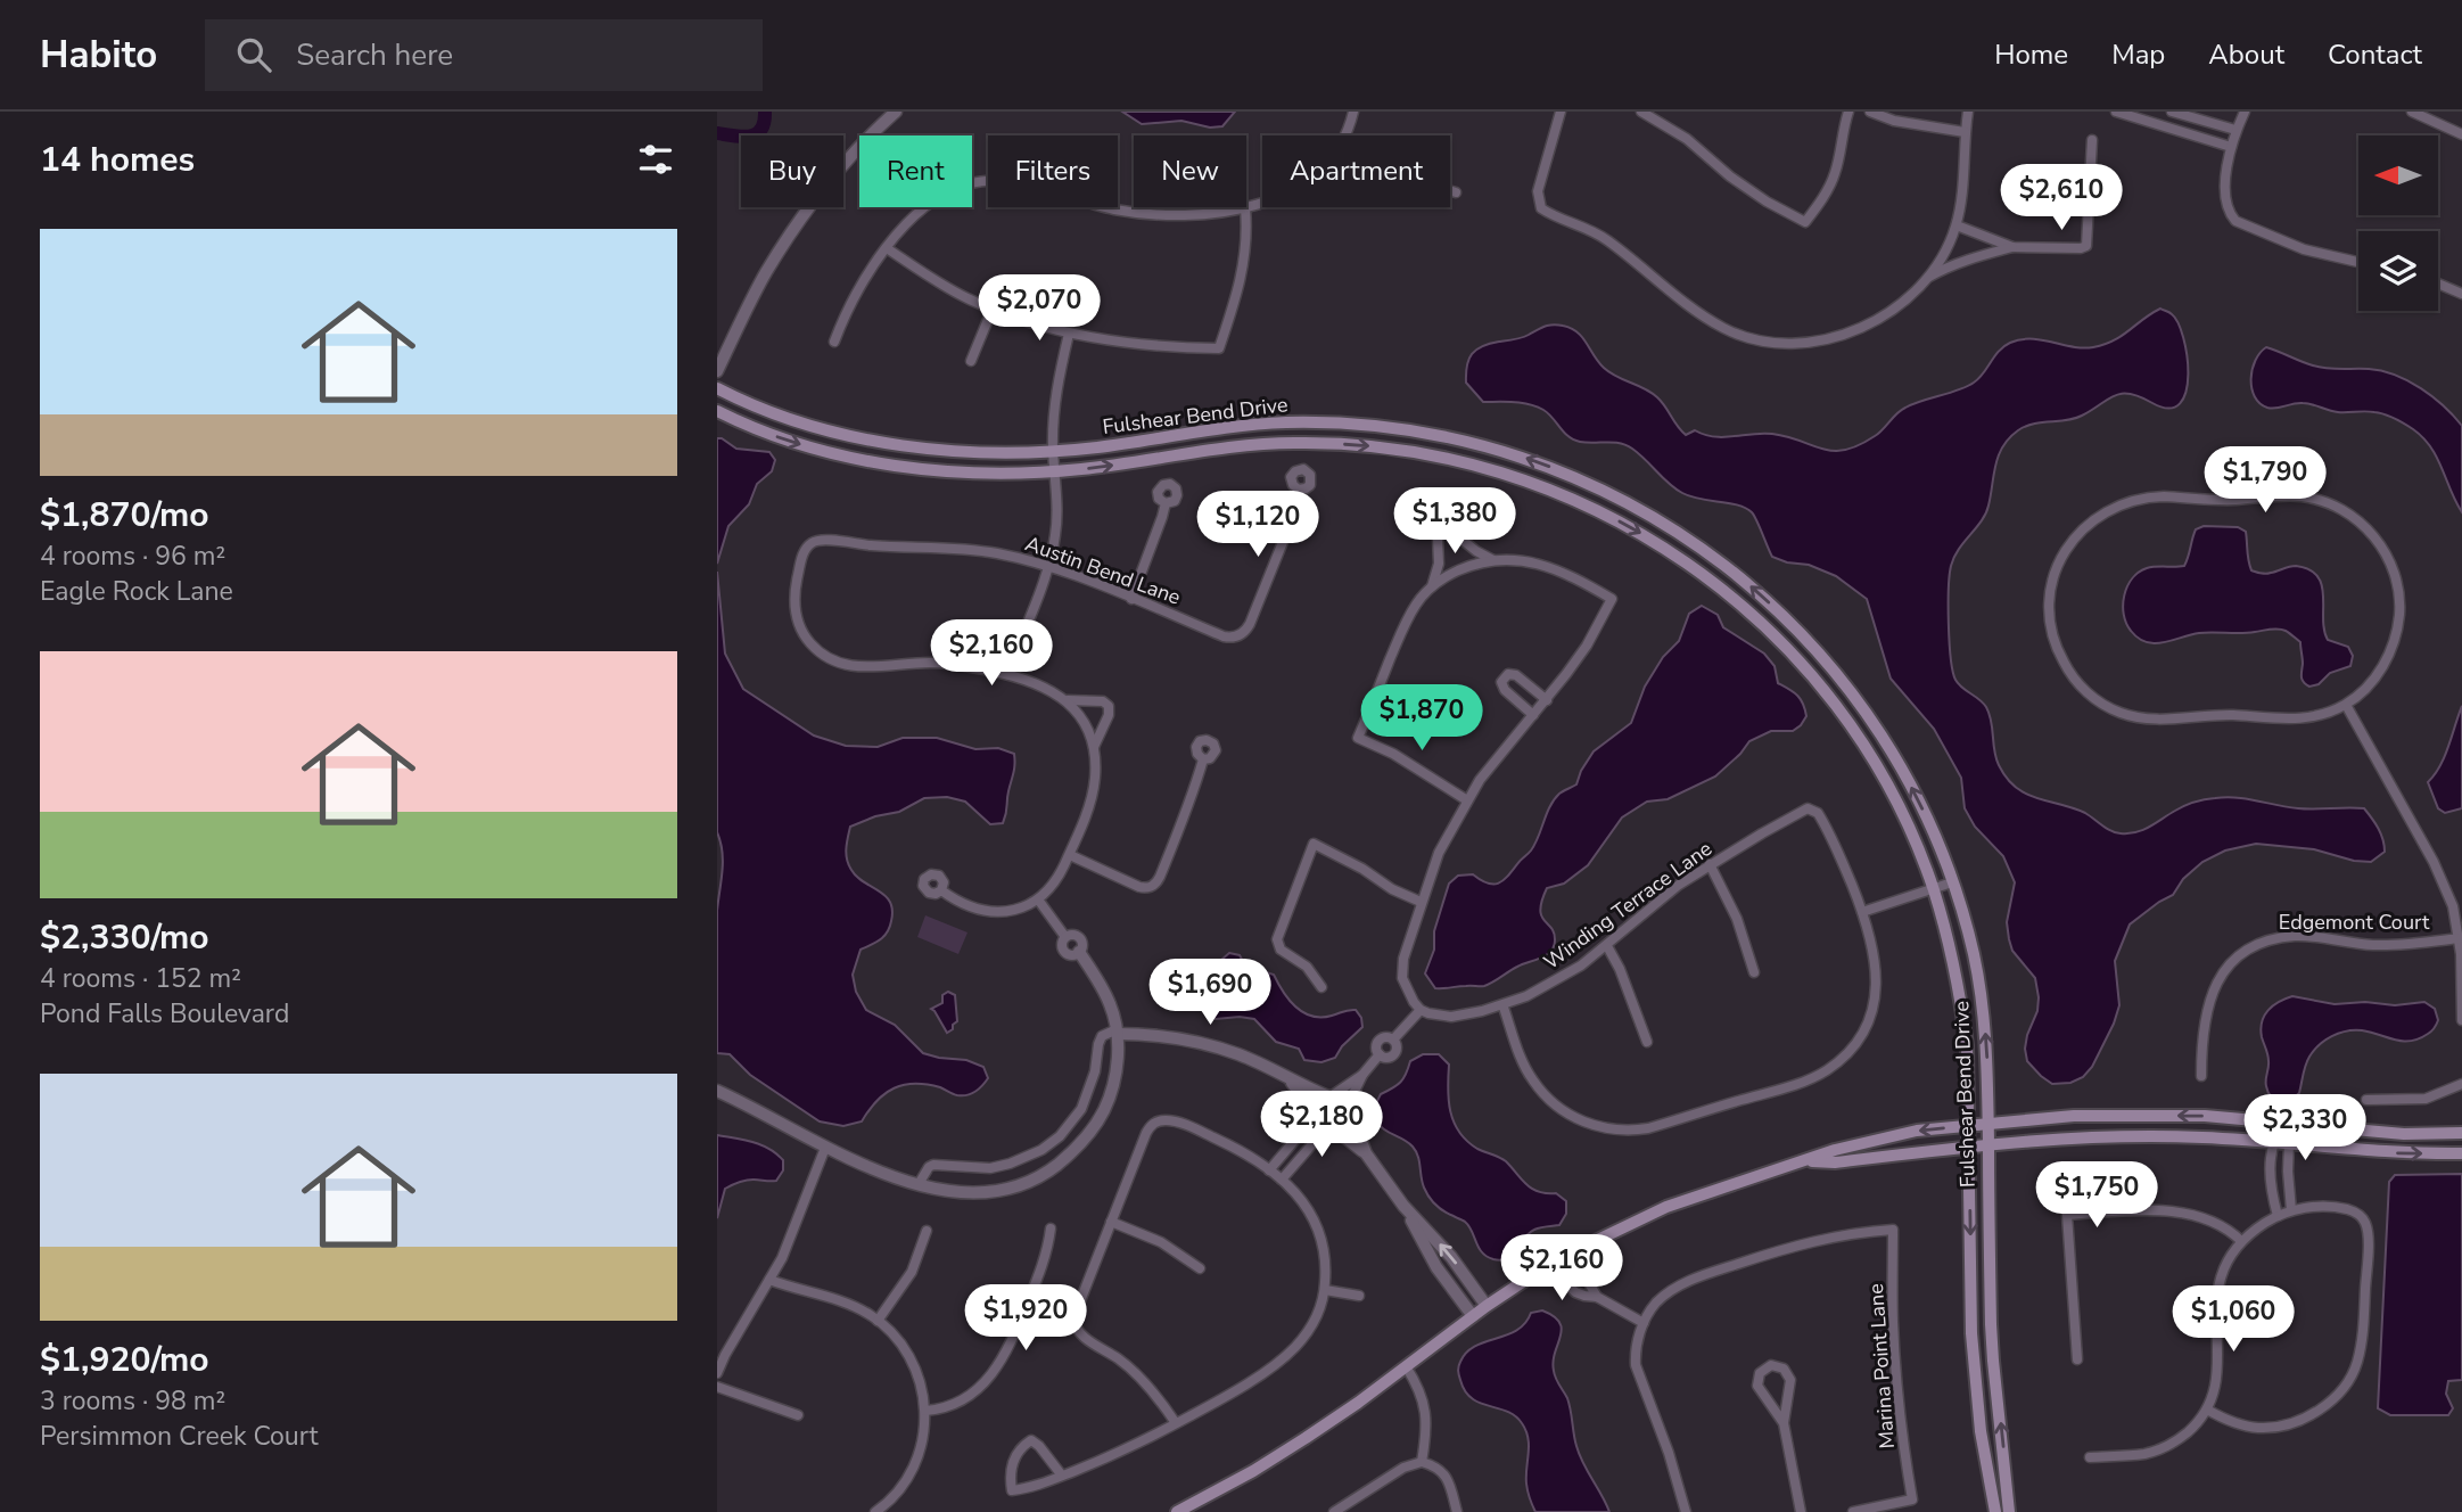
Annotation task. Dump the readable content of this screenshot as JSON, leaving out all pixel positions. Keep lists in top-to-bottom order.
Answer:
{
  "streets": {
    "main road": ["Fulshear Bend Drive"],
    "street": [
      "Austin Bend Lane",
      "Winding Terrace Lane",
      "Edgemont Court",
      "Marina Point Lane"
    ]
  },
  "north": "left",
  "page": {
    "header": "Habito",
    "search": "Search here",
    "nav": [
      "Home",
      "Map",
      "About",
      "Contact"
    ],
    "heading": "14 homes",
    "chip": [
      "Buy",
      "Rent",
      "Filters",
      "New",
      "Apartment"
    ],
    "price": [
      "$2,610",
      "$2,070",
      "$1,790",
      "$1,380",
      "$1,120",
      "$2,160",
      "$1,870",
      "$1,690",
      "$2,180",
      "$2,330",
      "$1,750",
      "$2,160",
      "$1,920",
      "$1,060"
    ],
    "list": [
      {
        "name": "$1,870/mo",
        "note": "4 rooms · 96 m² · Eagle Rock Lane"
      },
      {
        "name": "$2,330/mo",
        "note": "4 rooms · 152 m² · Pond Falls Boulevard"
      },
      {
        "name": "$1,920/mo",
        "note": "3 rooms · 98 m² · Persimmon Creek Court"
      }
    ]
  }
}
